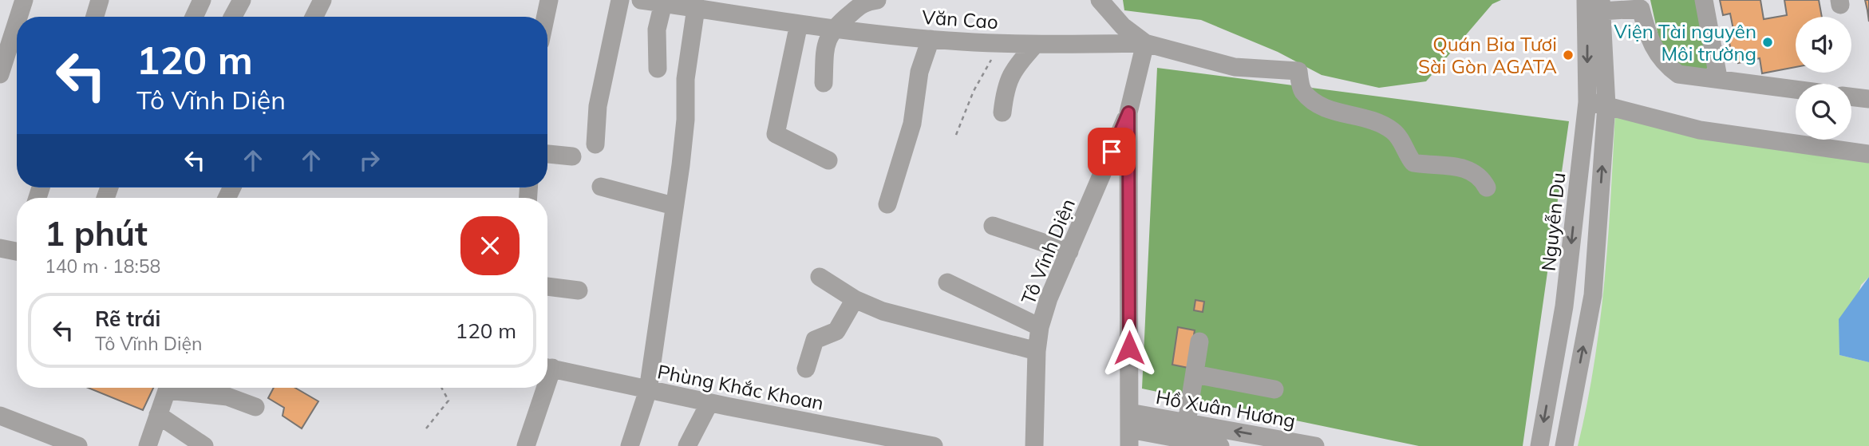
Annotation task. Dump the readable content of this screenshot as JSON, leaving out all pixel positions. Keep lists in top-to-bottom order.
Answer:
{
  "streets": {
    "street": [
      "Văn Cao",
      "Nguyễn Du",
      "Tô Vĩnh Diện",
      "Phùng Khắc Khoan",
      "Hồ Xuân Hương"
    ]
  },
  "places": ["Viện Tài nguyên Môi trường", "Quán Bia Tươi Sài Gòn AGATA"],
  "page": {
    "turn": ["120 m", "Tô Vĩnh Diện"],
    "heading": ["1 phút", "140 m · 18:58"],
    "list": [
      {
        "name": "Rẽ trái",
        "note": "Tô Vĩnh Diện",
        "value": "120 m"
      }
    ]
  }
}
